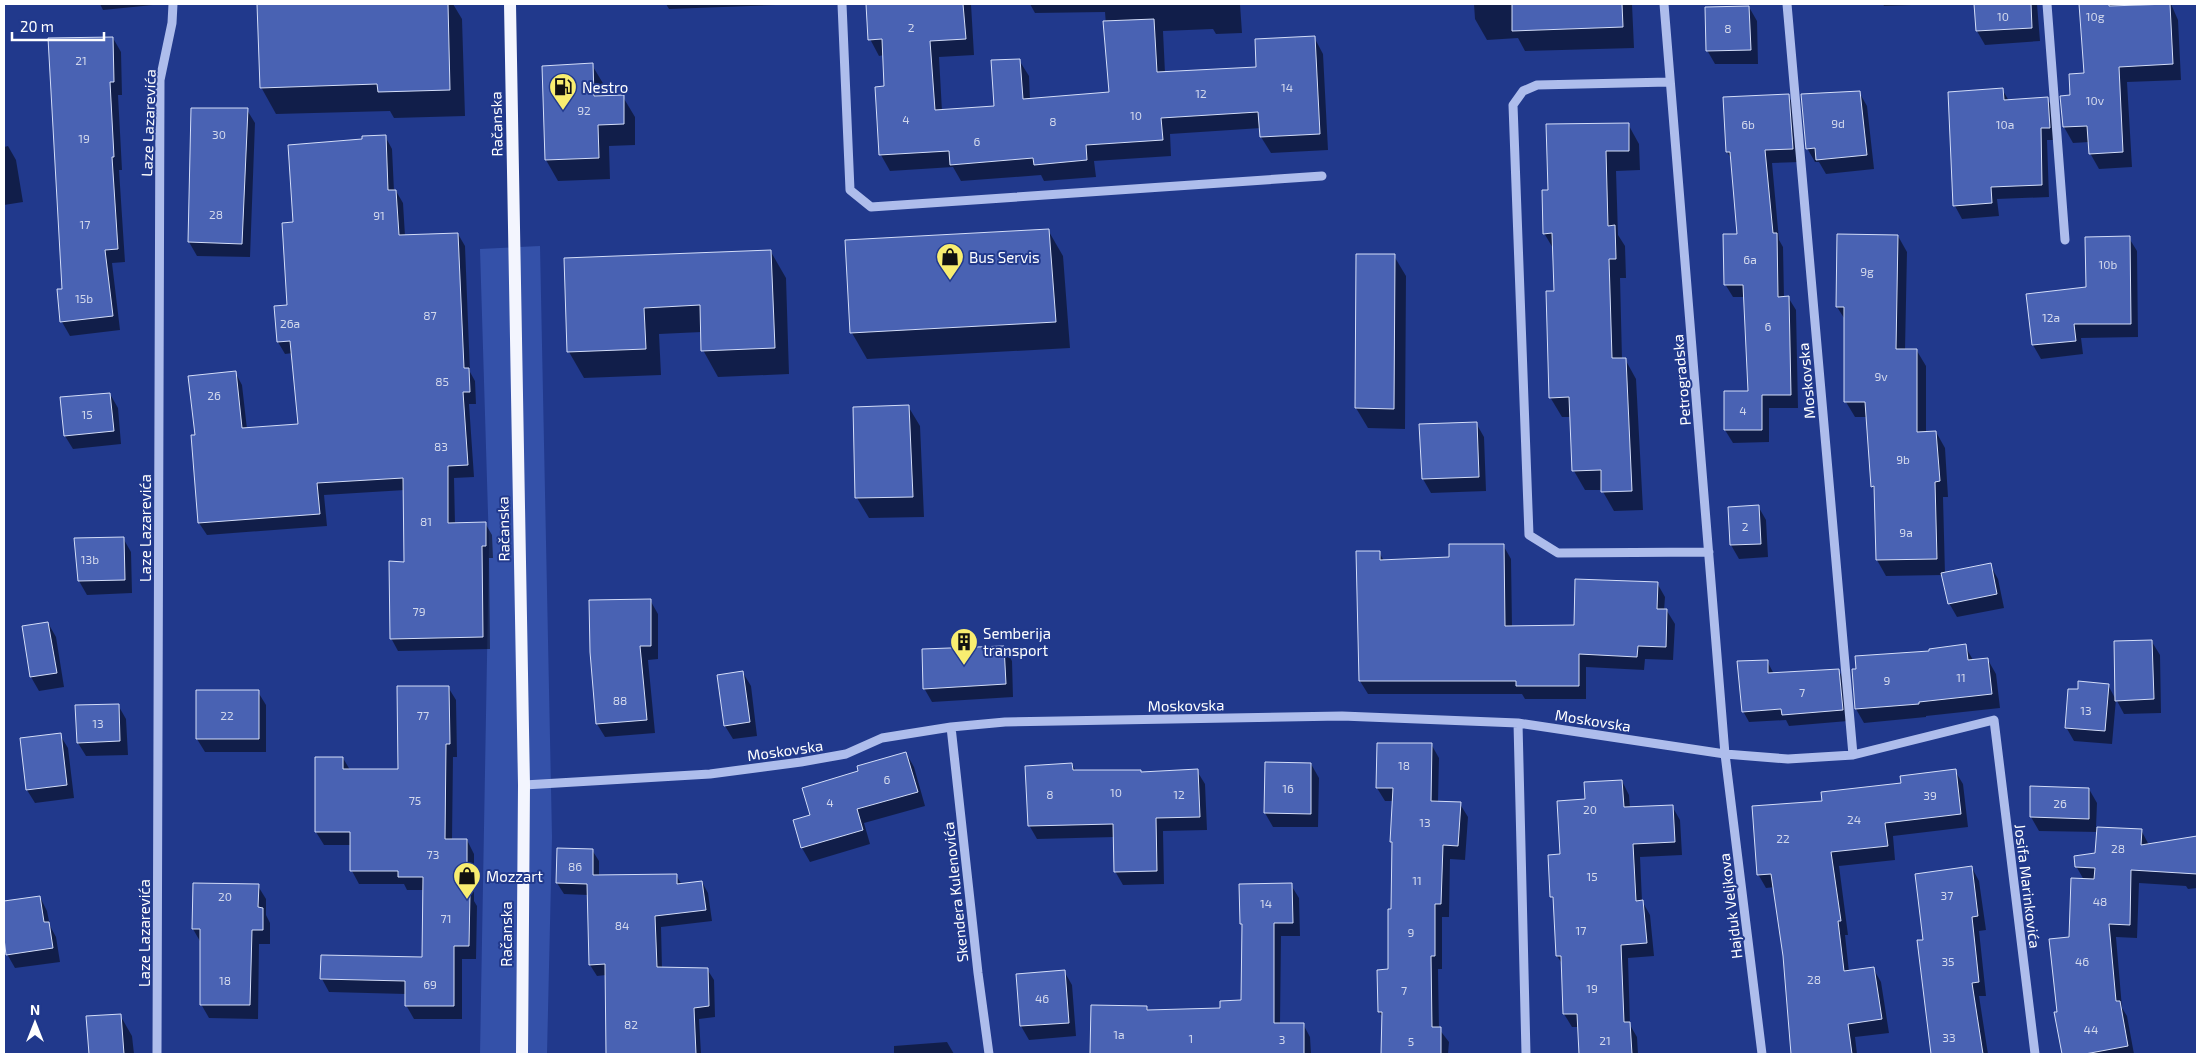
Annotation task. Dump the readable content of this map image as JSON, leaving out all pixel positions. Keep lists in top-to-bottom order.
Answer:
{
  "streets": {
    "main road": ["Račanska"],
    "street": [
      "Laze Lazarevića",
      "Petrogradska",
      "Moskovska",
      "Josifa Marinkovića",
      "Skendera Kulenovića",
      "Hajduk Veljkova"
    ]
  },
  "crossings": [
    ["Račanska", "Moskovska"],
    ["Petrogradska", "Moskovska"],
    ["Petrogradska", "Hajduk Veljkova"],
    ["Moskovska", "Josifa Marinkovića"],
    ["Moskovska", "Skendera Kulenovića"],
    ["Moskovska", "Hajduk Veljkova"]
  ],
  "places": {
    "fuel station": ["Nestro"],
    "shop": ["Bus Servis", "Mozzart"],
    "building": ["Semberija transport"]
  },
  "house_numbers": [
    "10",
    "10g",
    "2",
    "8",
    "21",
    "14",
    "12",
    "10v",
    "92",
    "10",
    "4",
    "8",
    "9d",
    "6b",
    "10a",
    "30",
    "19",
    "6",
    "28",
    "91",
    "17",
    "6a",
    "10b",
    "9g",
    "15b",
    "87",
    "12a",
    "26a",
    "6",
    "9v",
    "85",
    "26",
    "4",
    "15",
    "83",
    "9b",
    "81",
    "2",
    "9a",
    "13b",
    "79",
    "11",
    "9",
    "7",
    "88",
    "13",
    "22",
    "77",
    "13",
    "18",
    "6",
    "16",
    "10",
    "8",
    "12",
    "39",
    "75",
    "4",
    "26",
    "20",
    "24",
    "13",
    "22",
    "28",
    "73",
    "86",
    "15",
    "11",
    "37",
    "20",
    "48",
    "14",
    "71",
    "84",
    "17",
    "9",
    "35",
    "46",
    "28",
    "18",
    "69",
    "19",
    "7",
    "46",
    "82",
    "44",
    "1a",
    "33",
    "1",
    "3",
    "21",
    "5"
  ],
  "scale_bar": "20 m",
  "north": "top"
}
